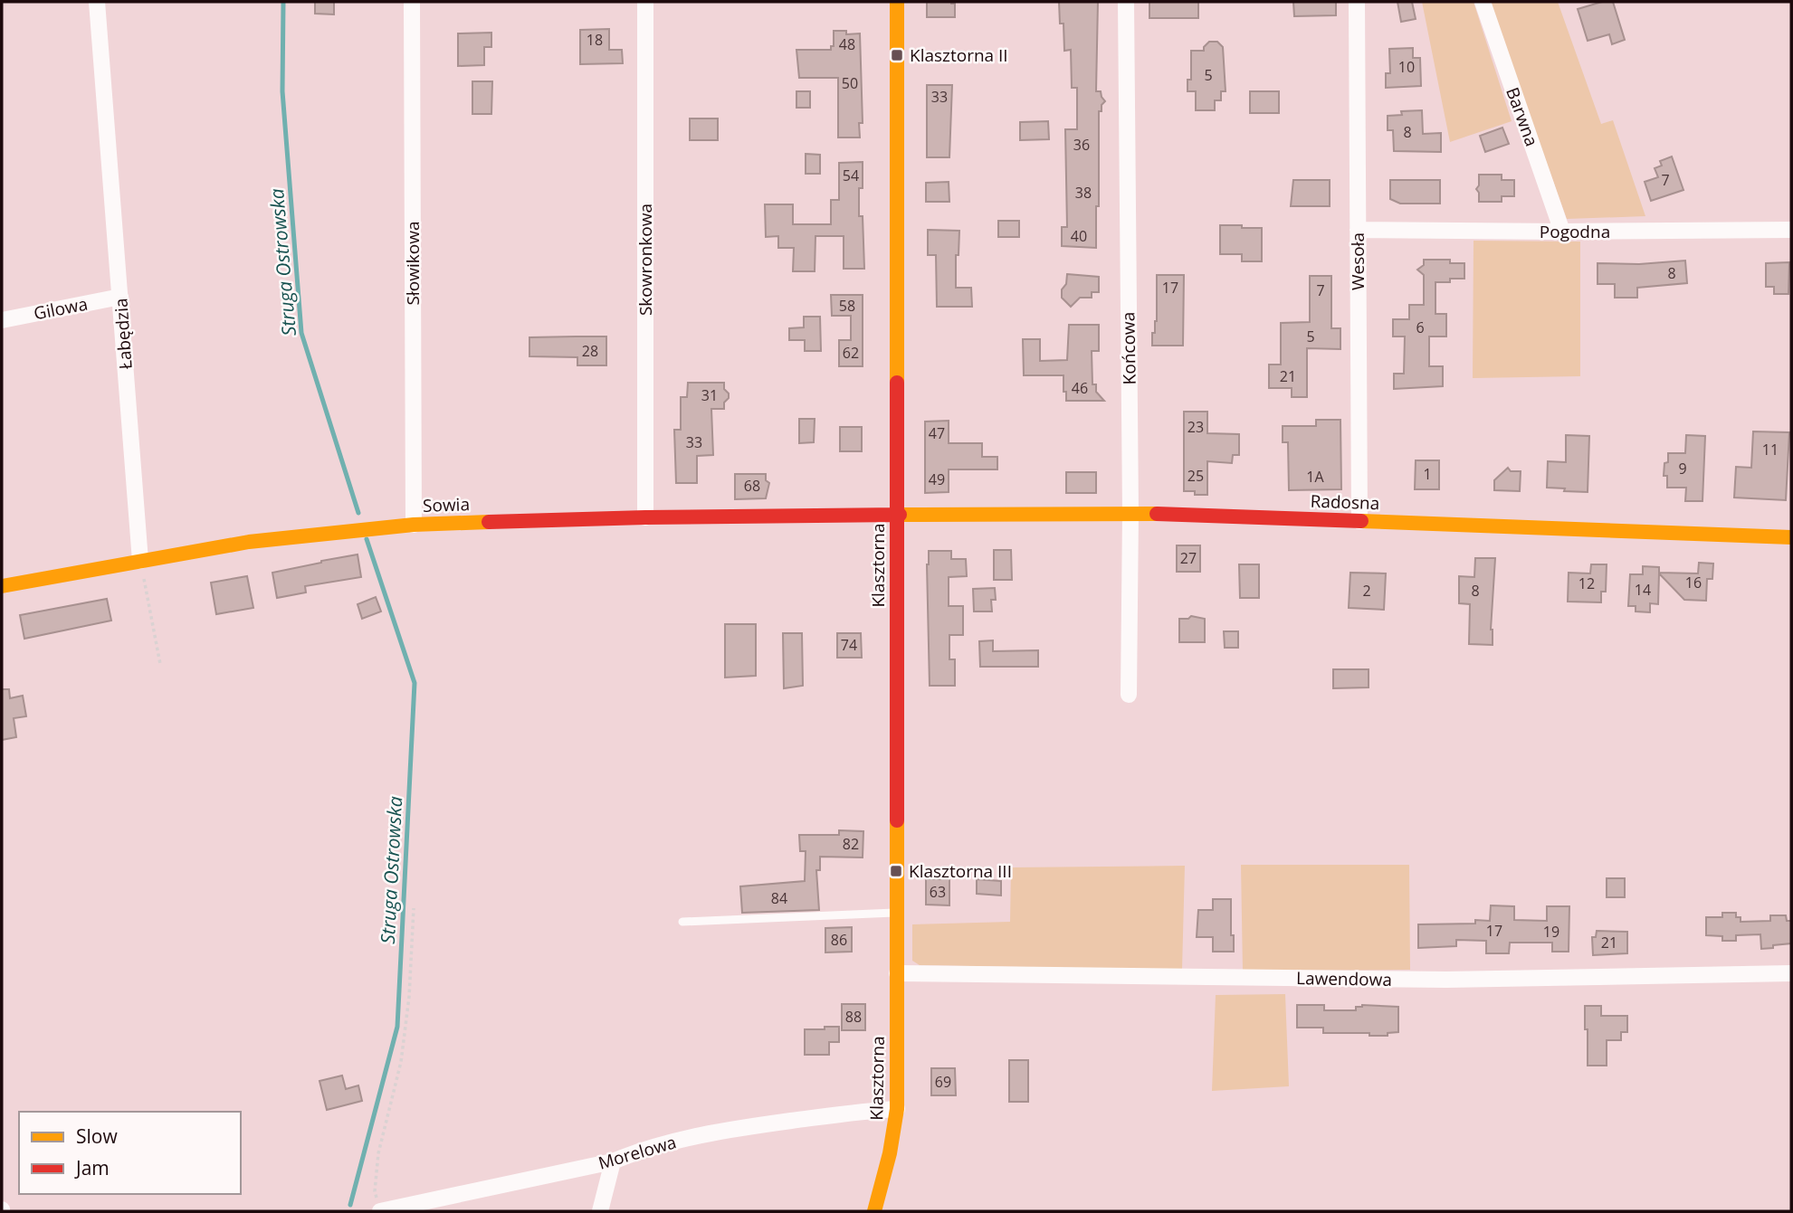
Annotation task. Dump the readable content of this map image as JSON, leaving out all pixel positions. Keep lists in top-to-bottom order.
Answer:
{
  "streets": {
    "street": [
      "Barwna",
      "Pogodna",
      "Skowronkowa",
      "Wesoła",
      "Słowikowa",
      "Gilowa",
      "Łabędzia",
      "Końcowa",
      "Radosna",
      "Sowia",
      "Klasztorna",
      "Lawendowa",
      "Morelowa"
    ]
  },
  "crossings": [
    ["Barwna", "Pogodna"],
    ["Pogodna", "Wesoła"],
    ["Skowronkowa", "Sowia"],
    ["Wesoła", "Radosna"],
    ["Słowikowa", "Sowia"],
    ["Gilowa", "Łabędzia"],
    ["Łabędzia", "Sowia"],
    ["Końcowa", "Radosna"],
    ["Radosna", "Sowia"],
    ["Radosna", "Klasztorna"],
    ["Sowia", "Klasztorna"],
    ["Klasztorna", "Lawendowa"],
    ["Klasztorna", "Morelowa"]
  ],
  "water": ["Struga Ostrowska"],
  "places": {
    "transit": ["Klasztorna II", "Klasztorna III"]
  },
  "house_numbers": [
    "18",
    "48",
    "10",
    "5",
    "50",
    "33",
    "8",
    "36",
    "54",
    "7",
    "38",
    "40",
    "8",
    "17",
    "7",
    "58",
    "6",
    "5",
    "28",
    "62",
    "21",
    "46",
    "31",
    "23",
    "47",
    "33",
    "11",
    "9",
    "1",
    "25",
    "1A",
    "49",
    "68",
    "27",
    "16",
    "12",
    "14",
    "2",
    "8",
    "74",
    "82",
    "63",
    "84",
    "17",
    "19",
    "86",
    "21",
    "88",
    "69"
  ],
  "legend": ["Slow", "Jam"]
}
